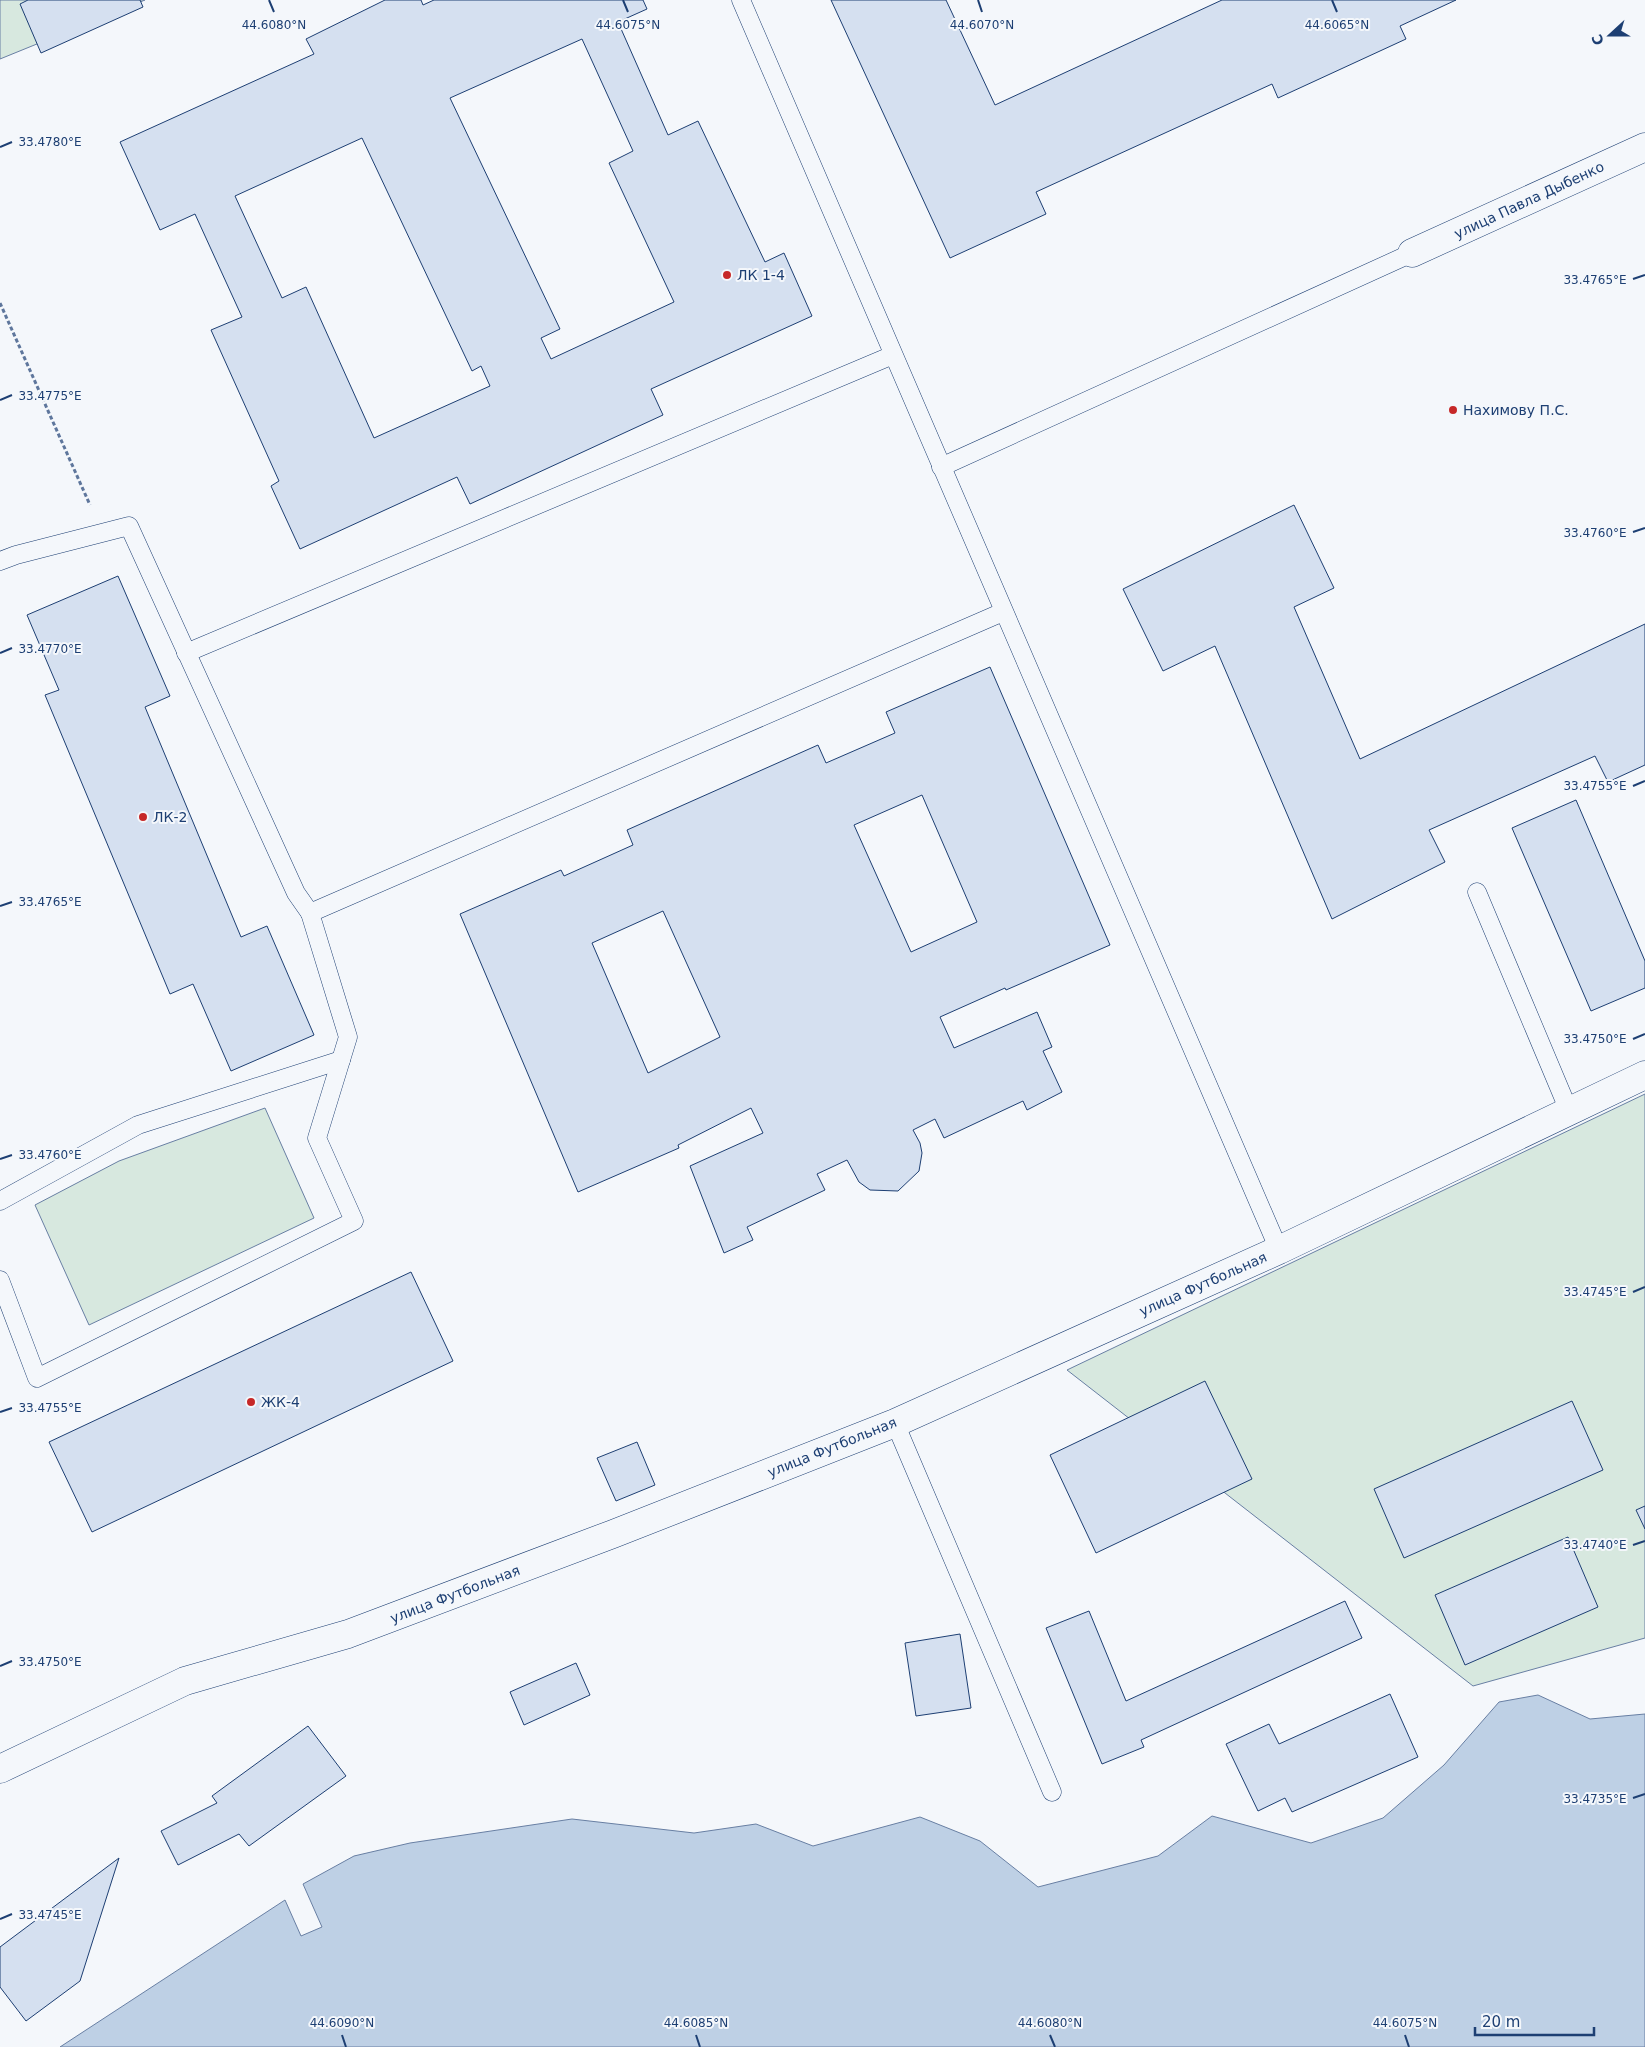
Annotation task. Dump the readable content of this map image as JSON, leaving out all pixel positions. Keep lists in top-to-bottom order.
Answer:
{
  "streets": {
    "street": ["улица Павла Дыбенко", "улица Футбольная"]
  },
  "places": [
    "ЛК 1-4",
    "Нахимову П.С.",
    "ЛК-2",
    "ЖК-4"
  ],
  "scale_bar": "20 m",
  "north": "left",
  "coordinates": [
    "44.6080°N",
    "44.6075°N",
    "44.6070°N",
    "44.6065°N",
    "33.4780°E",
    "33.4765°E",
    "33.4775°E",
    "33.4760°E",
    "33.4770°E",
    "33.4755°E",
    "33.4750°E",
    "33.4745°E",
    "33.4740°E",
    "33.4735°E",
    "44.6090°N",
    "44.6085°N"
  ]
}
